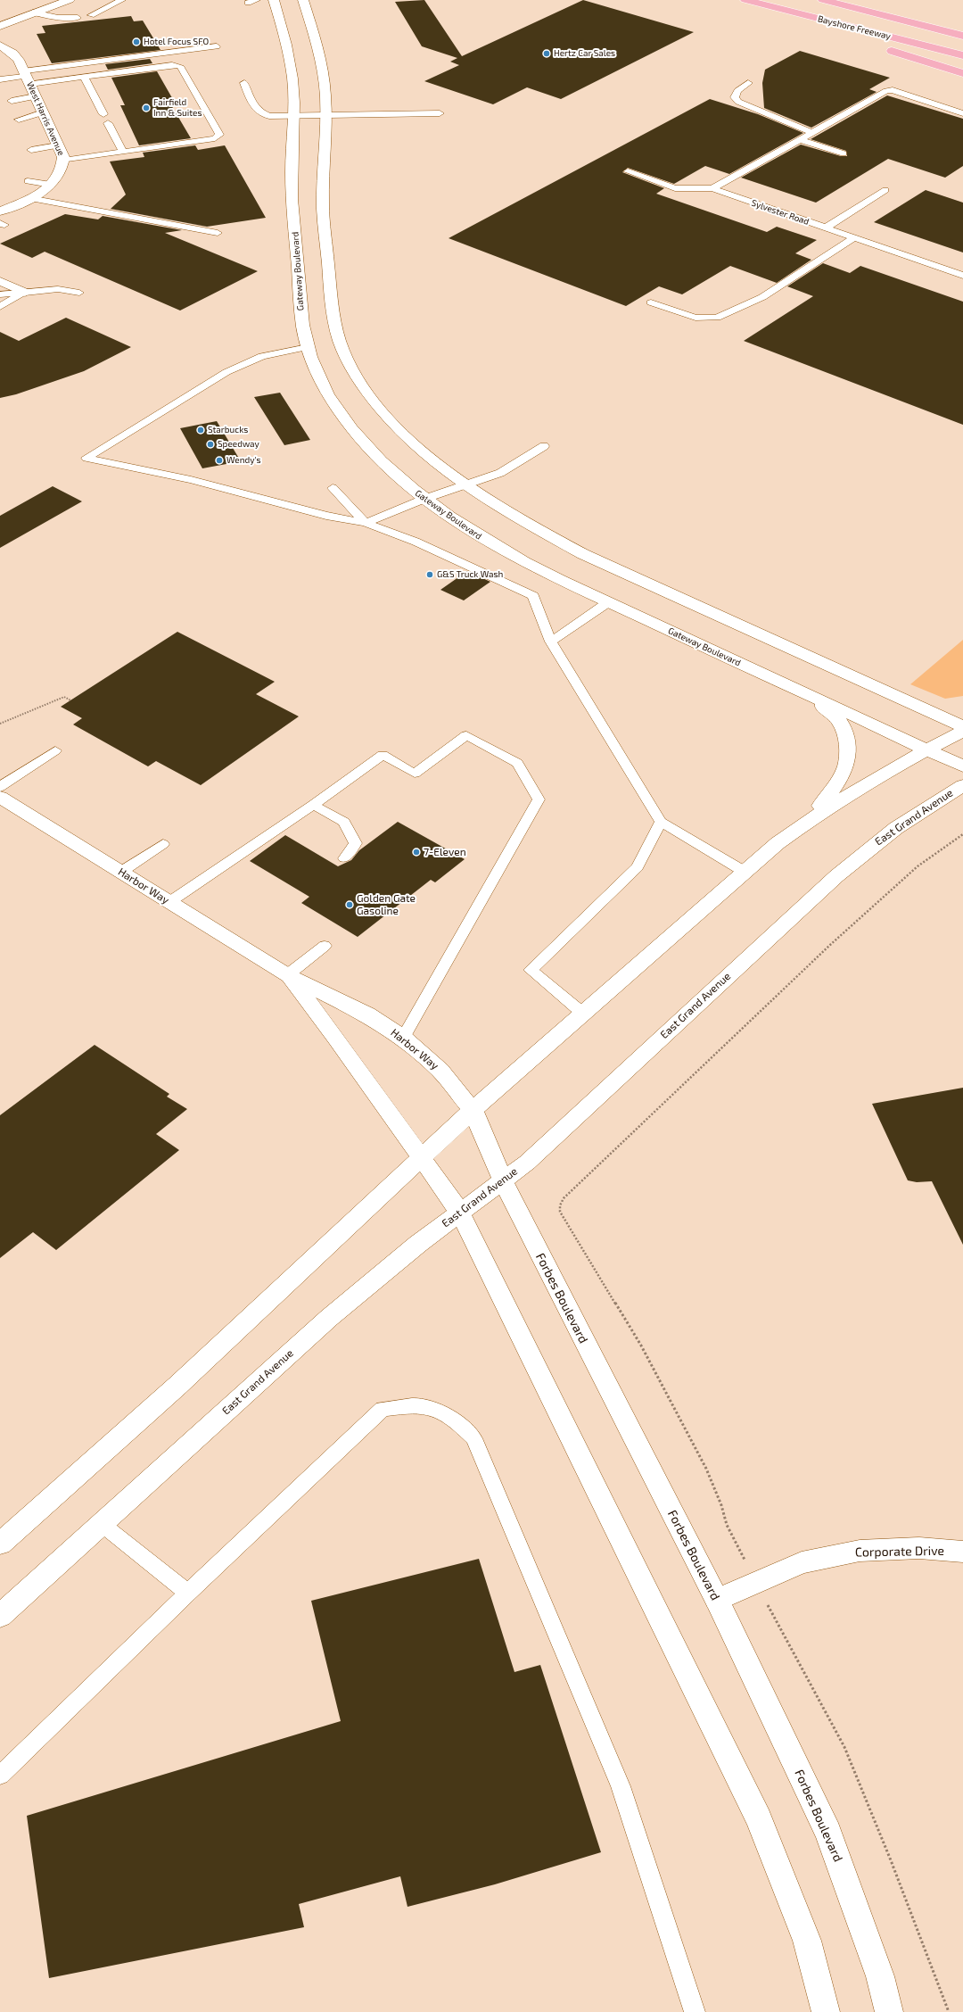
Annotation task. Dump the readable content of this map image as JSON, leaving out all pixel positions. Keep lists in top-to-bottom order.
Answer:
{
  "streets": {
    "highway": ["Bayshore Freeway"],
    "main road": [
      "West Harris Avenue",
      "Gateway Boulevard",
      "East Grand Avenue",
      "Harbor Way",
      "Forbes Boulevard",
      "Corporate Drive"
    ],
    "lane": ["Sylvester Road"]
  },
  "crossings": [
    ["East Grand Avenue", "Forbes Boulevard"],
    ["Harbor Way", "Forbes Boulevard"],
    ["Forbes Boulevard", "Corporate Drive"]
  ],
  "places": [
    "Hotel Focus SFO",
    "Hertz Car Sales",
    "Fairfield Inn & Suites",
    "Starbucks",
    "Speedway",
    "Wendy's",
    "G&S Truck Wash",
    "7-Eleven",
    "Golden Gate Gasoline"
  ]
}
